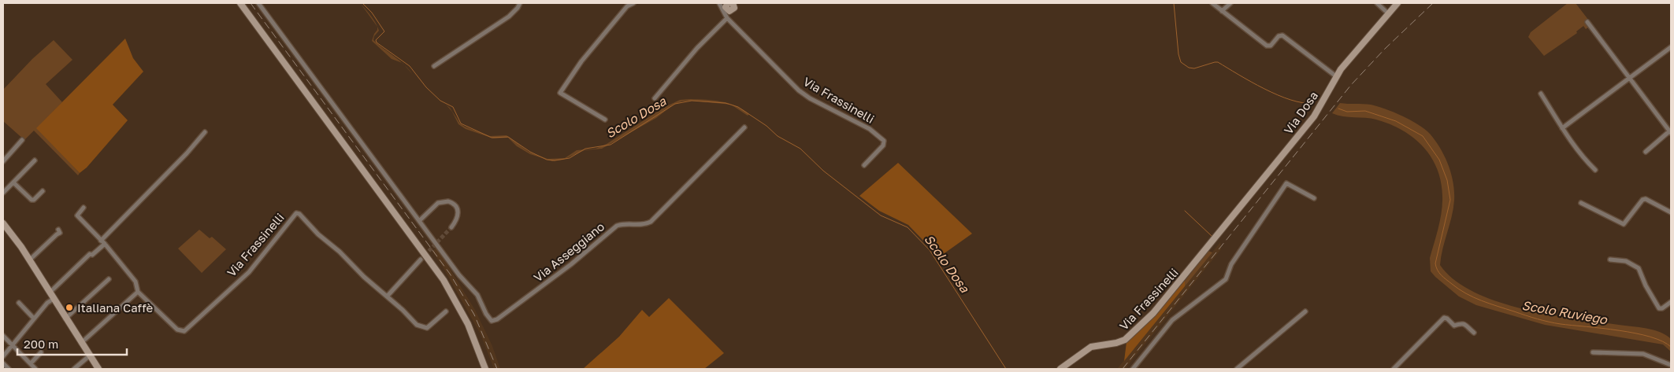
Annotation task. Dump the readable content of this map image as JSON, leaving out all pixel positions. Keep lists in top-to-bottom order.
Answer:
{
  "streets": {
    "street": ["Via Frassinelli", "Via Dosa", "Via Asseggiano"]
  },
  "crossings": [
    ["Via Frassinelli", "Via Dosa"]
  ],
  "water": ["Scolo Dosa", "Scolo Ruviego"],
  "places": ["Italiana Caffè"],
  "scale_bar": "200 m"
}
